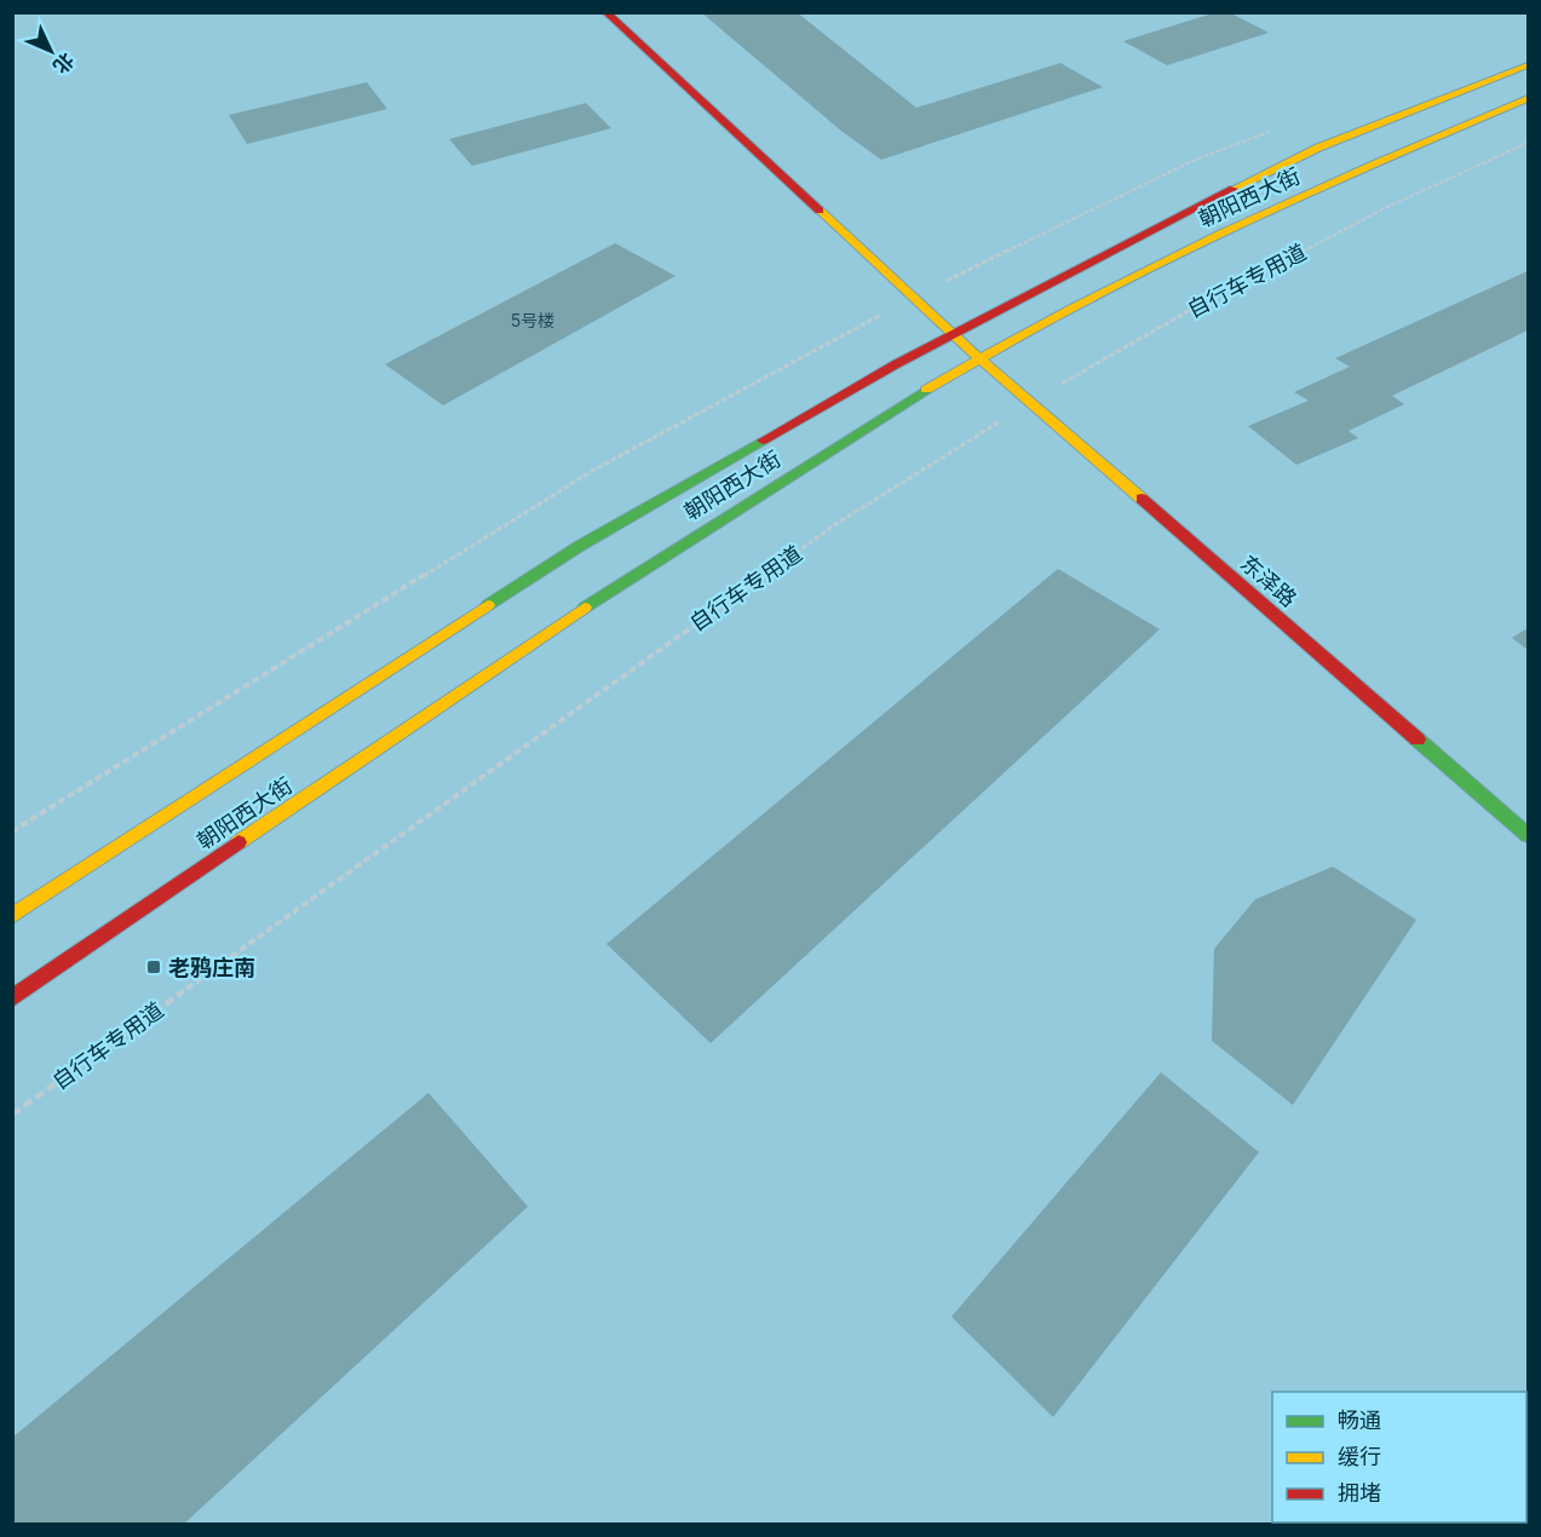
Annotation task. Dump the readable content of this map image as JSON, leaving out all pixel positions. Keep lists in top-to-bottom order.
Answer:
{
  "streets": {
    "main road": ["朝阳西大街", "东泽路"],
    "path": ["自行车专用道"]
  },
  "crossings": [
    ["朝阳西大街", "东泽路"],
    ["自行车专用道", "东泽路"]
  ],
  "places": {
    "transit": ["老鸦庄南"]
  },
  "house_numbers": ["5号楼"],
  "legend": ["畅通", "缓行", "拥堵"],
  "north": "bottom right"
}
